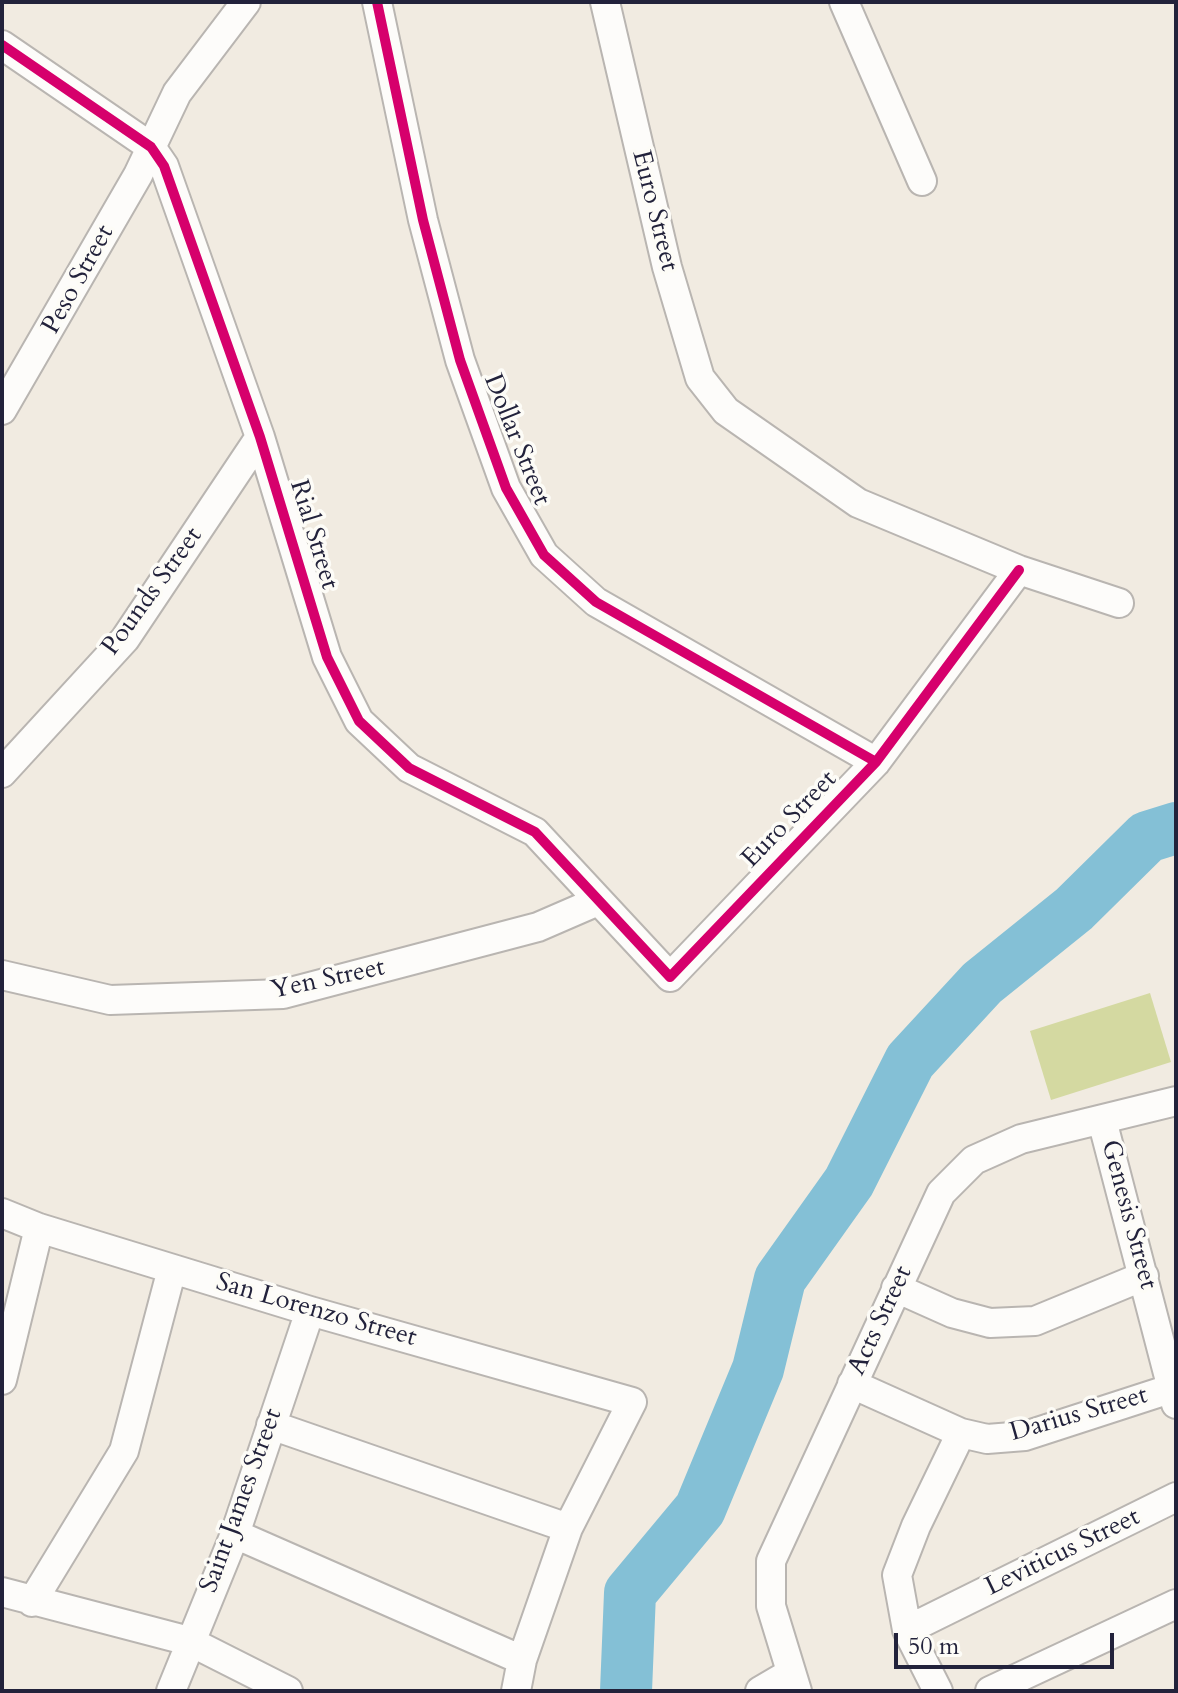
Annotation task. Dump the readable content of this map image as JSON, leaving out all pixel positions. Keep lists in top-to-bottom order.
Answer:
{
  "streets": {
    "street": [
      "Euro Street",
      "Peso Street",
      "Dollar Street",
      "Rial Street",
      "Pounds Street",
      "Yen Street",
      "Genesis Street",
      "San Lorenzo Street",
      "Acts Street",
      "Darius Street",
      "Saint James Street",
      "Leviticus Street"
    ]
  },
  "crossings": [
    ["Euro Street", "Dollar Street"],
    ["Euro Street", "Rial Street"],
    ["Peso Street", "Rial Street"],
    ["Rial Street", "Pounds Street"],
    ["Rial Street", "Yen Street"],
    ["Genesis Street", "Acts Street"],
    ["Genesis Street", "Darius Street"],
    ["San Lorenzo Street", "Saint James Street"],
    ["Acts Street", "Darius Street"]
  ],
  "scale_bar": "50 m"
}
